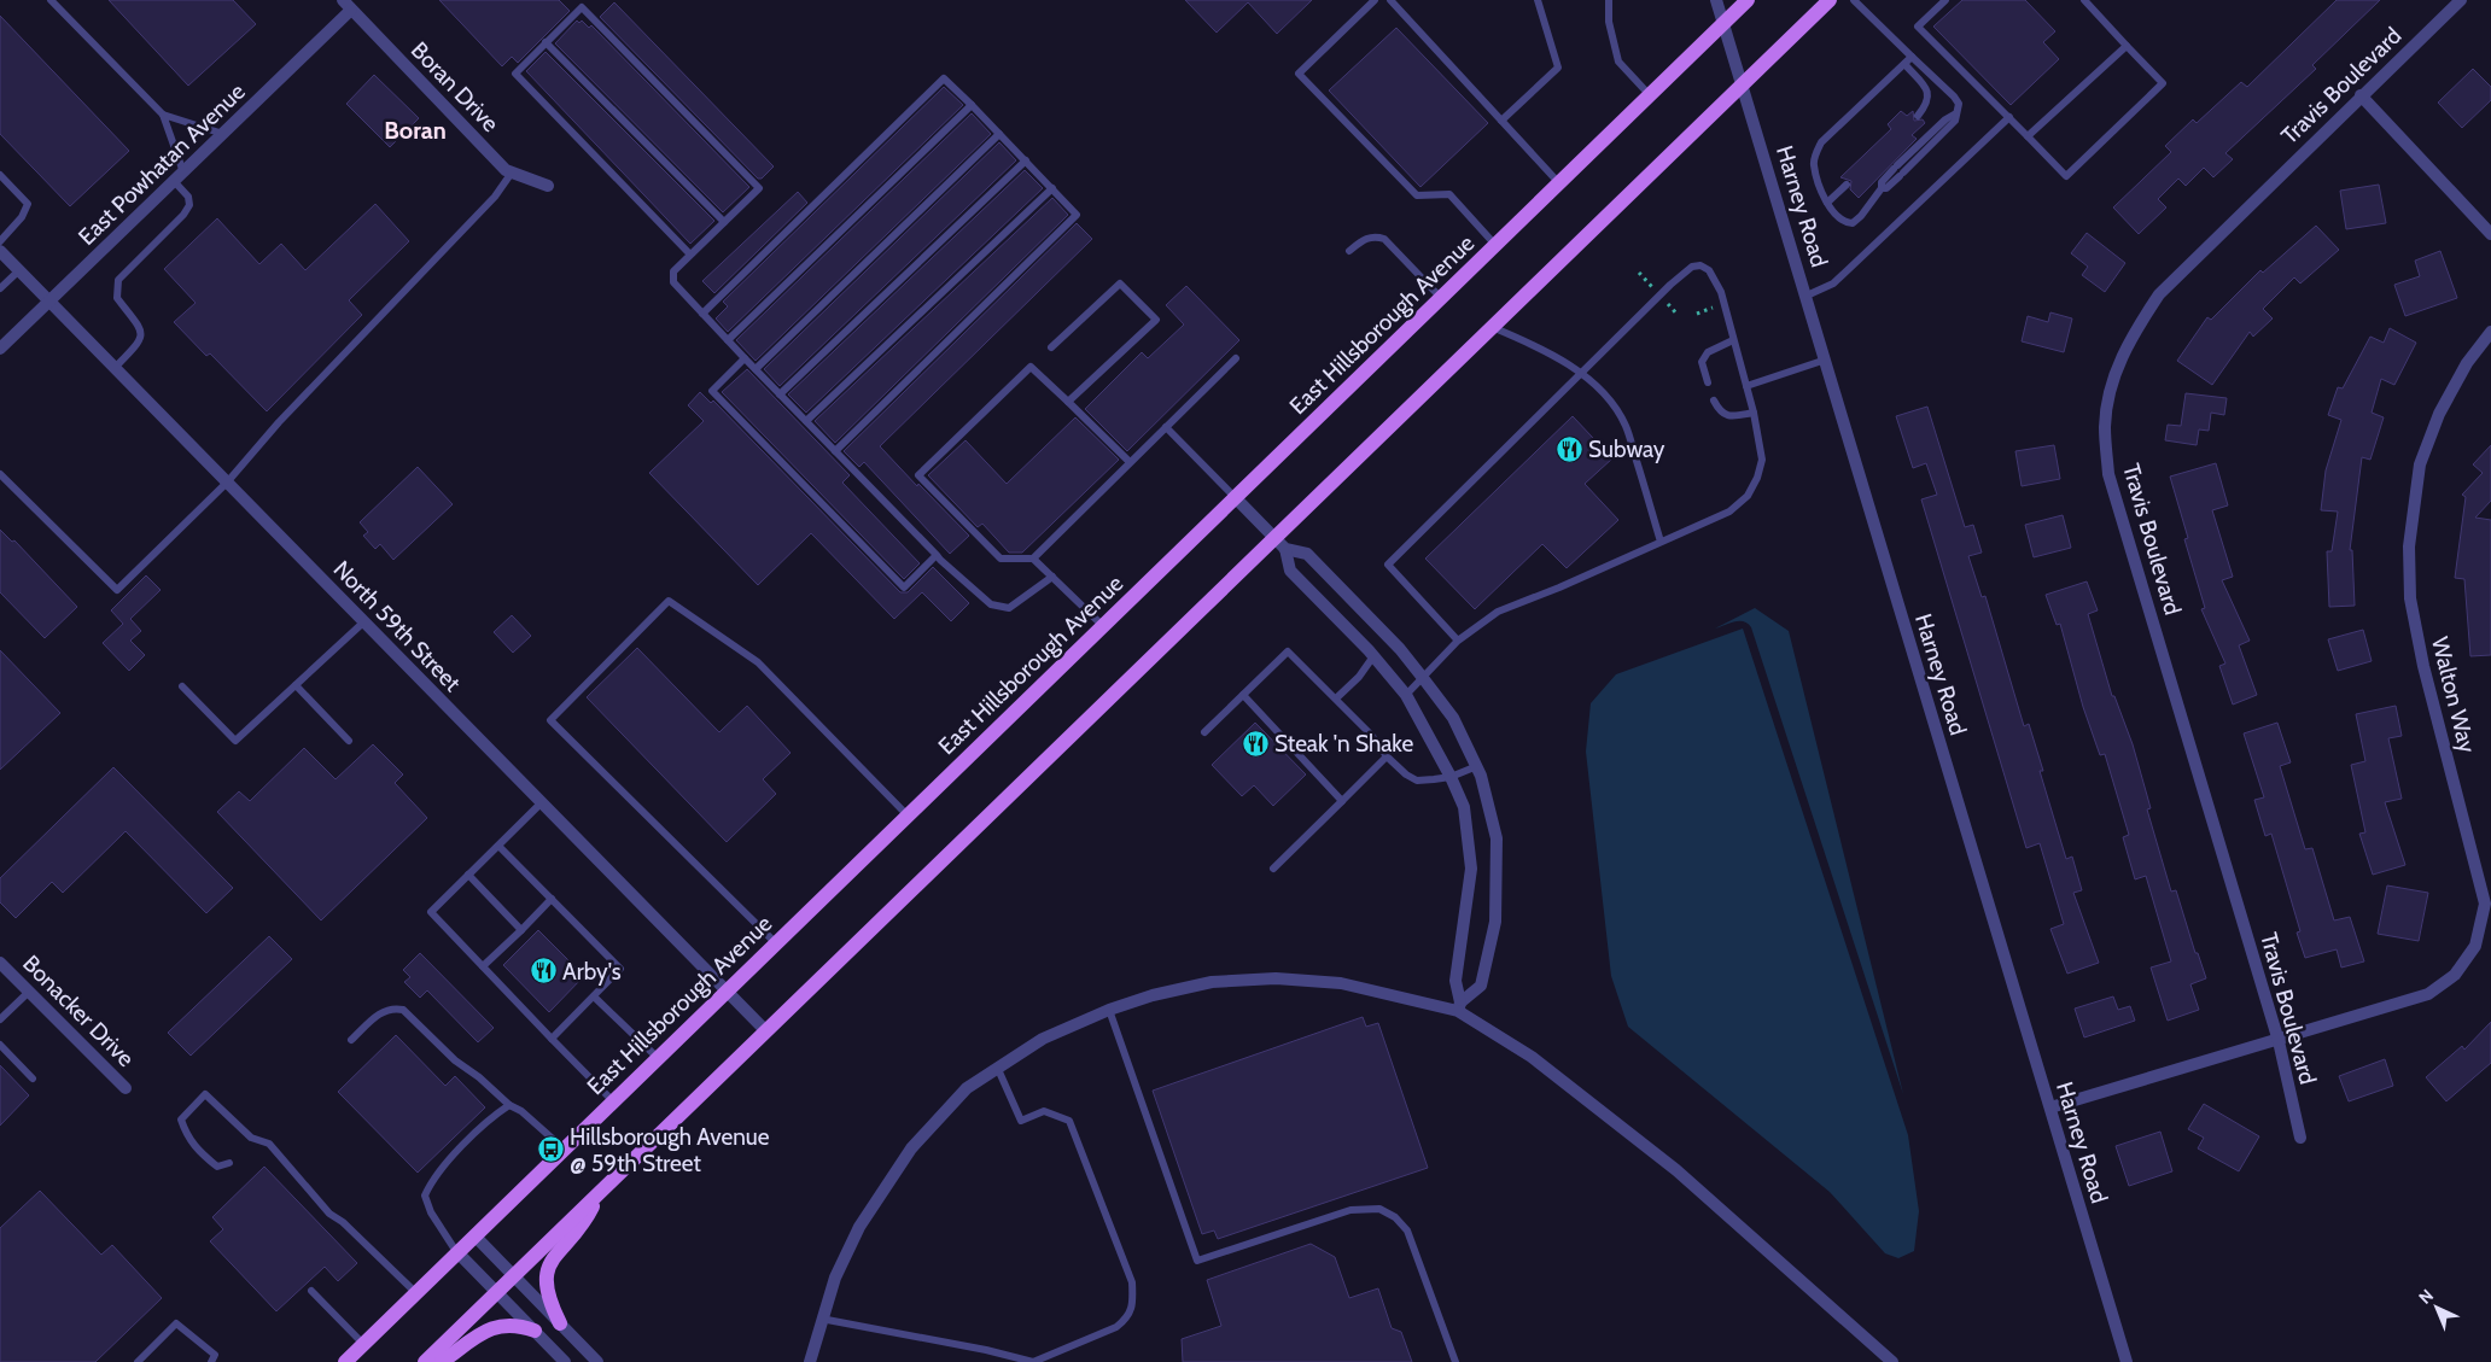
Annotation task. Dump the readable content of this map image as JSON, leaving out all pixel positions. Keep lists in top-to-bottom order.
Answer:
{
  "streets": {
    "main road": ["East Hillsborough Avenue"],
    "street": [
      "Travis Boulevard",
      "Boran Drive",
      "East Powhatan Avenue",
      "Harney Road",
      "North 59th Street",
      "Walton Way",
      "Bonacker Drive"
    ]
  },
  "crossings": [
    ["Travis Boulevard", "Walton Way"],
    ["Boran Drive", "East Powhatan Avenue"],
    ["East Powhatan Avenue", "North 59th Street"],
    ["Harney Road", "East Hillsborough Avenue"],
    ["Harney Road", "Walton Way"],
    ["East Hillsborough Avenue", "North 59th Street"]
  ],
  "districts": ["Boran"],
  "places": {
    "restaurant": ["Subway", "Steak 'n Shake", "Arby's"],
    "bus stop": ["Hillsborough Avenue @ 59th Street"]
  },
  "north": "top left"
}
